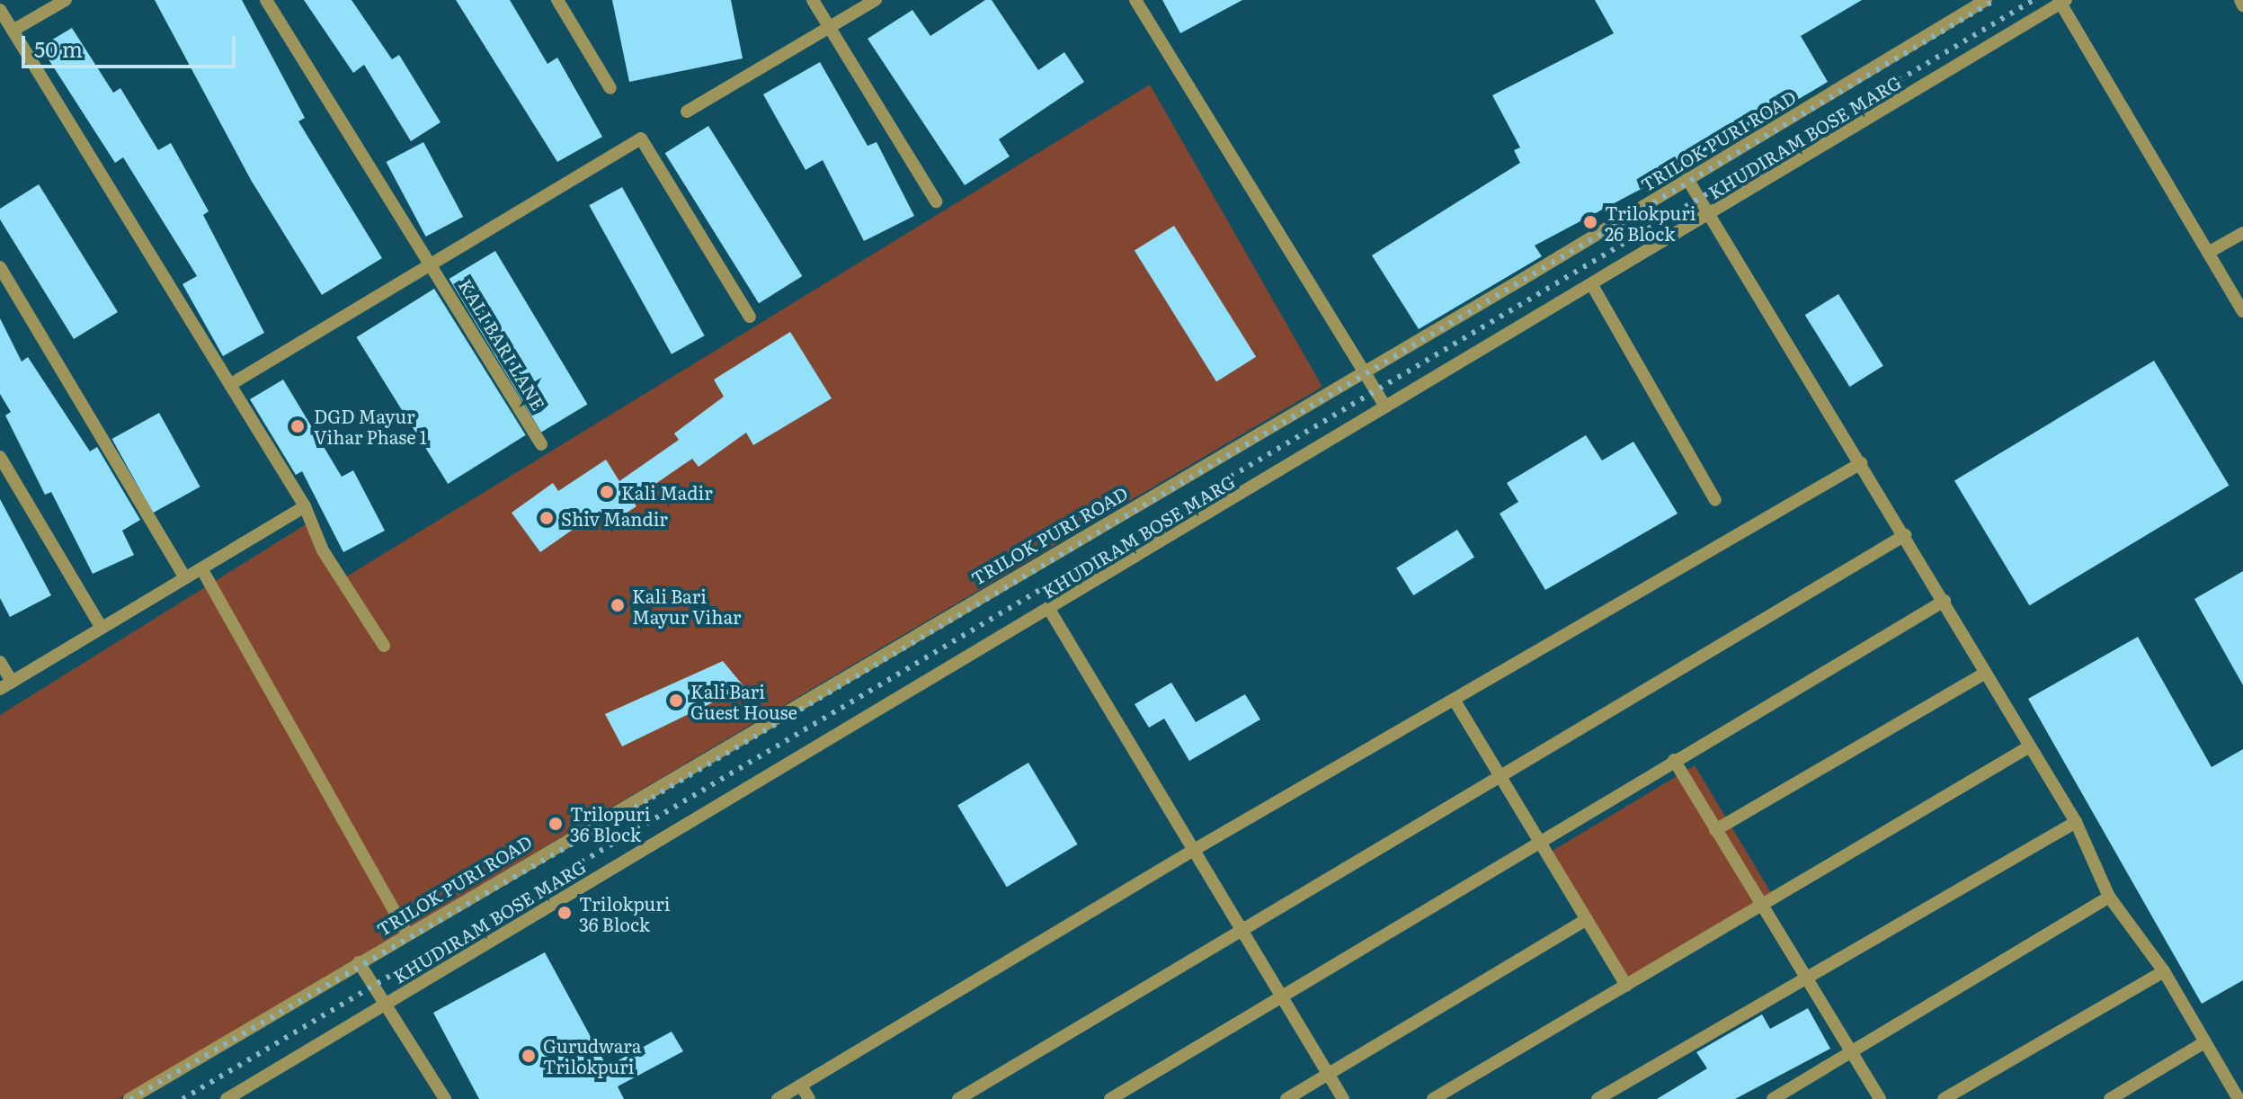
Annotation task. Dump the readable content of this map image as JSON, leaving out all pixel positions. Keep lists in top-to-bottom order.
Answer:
{
  "streets": {
    "street": ["KHUDIRAM BOSE MARG", "TRILOK PURI ROAD", "KALI BARI LANE"]
  },
  "places": [
    "Trilokpuri 26 Block",
    "DGD Mayur Vihar Phase 1",
    "Kali Madir",
    "Shiv Mandir",
    "Kali Bari Mayur Vihar",
    "Kali Bari Guest House",
    "Trilopuri 36 Block",
    "Trilokpuri 36 Block",
    "Gurudwara Trilokpuri"
  ],
  "scale_bar": "50 m"
}
